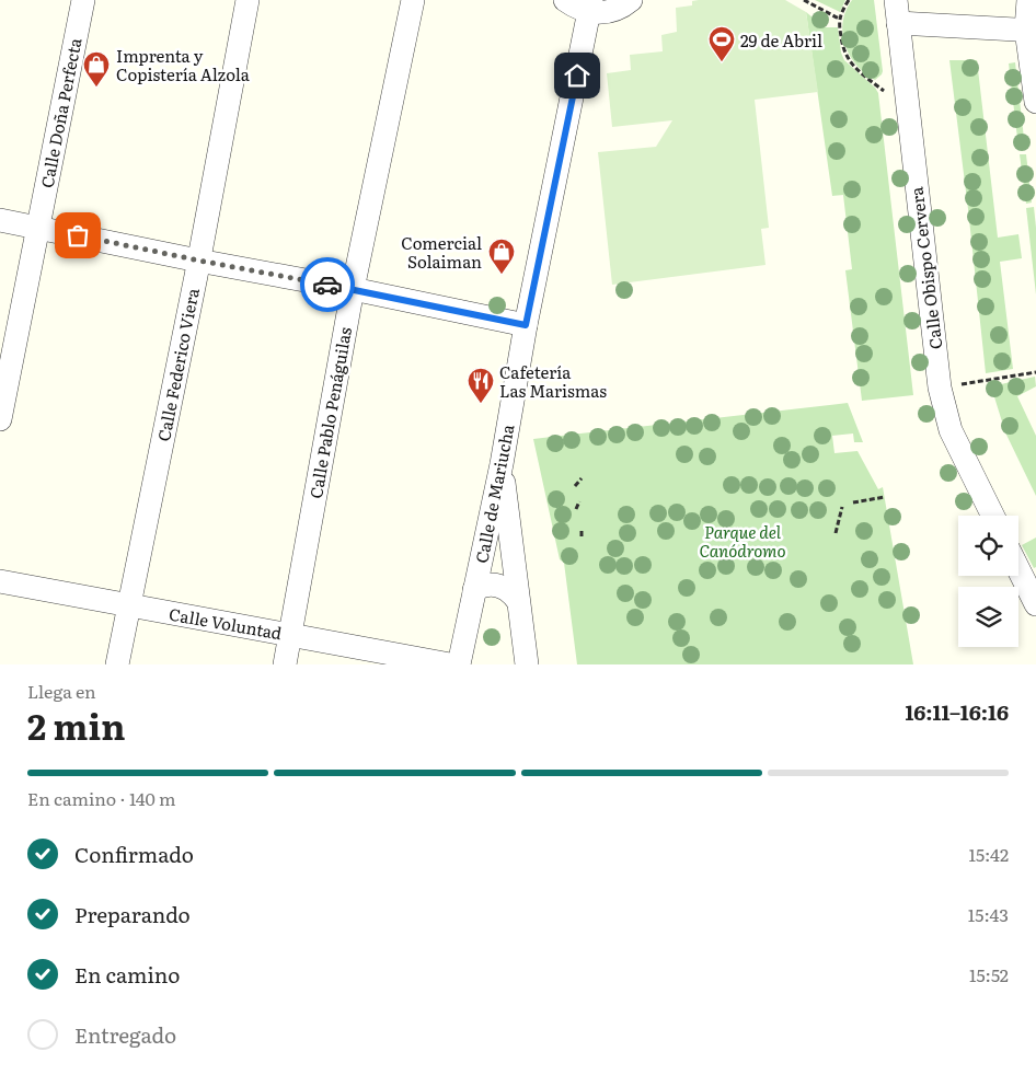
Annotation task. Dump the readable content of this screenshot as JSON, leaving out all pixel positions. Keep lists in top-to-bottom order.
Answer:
{
  "streets": {
    "street": [
      "Calle Doña Perfecta",
      "Calle Obispo Cervera",
      "Calle Federico Viera",
      "Calle Pablo Penáguilas",
      "Calle de Mariucha",
      "Calle Voluntad"
    ]
  },
  "crossings": [
    ["Calle Federico Viera", "Calle Voluntad"],
    ["Calle Pablo Penáguilas", "Calle Voluntad"]
  ],
  "parks": ["Parque del Canódromo"],
  "places": {
    "sports": ["29 de Abril"],
    "shop": ["Imprenta y Copistería Alzola", "Comercial Solaiman"],
    "restaurant": ["Cafetería Las Marismas"]
  },
  "page": {
    "heading": ["2 min", "Llega en", "16:11–16:16"],
    "bar": "En camino · 140 m",
    "list": [
      ["Confirmado", "15:42"],
      ["Preparando", "15:43"],
      ["En camino", "15:52"],
      "Entregado"
    ]
  }
}
